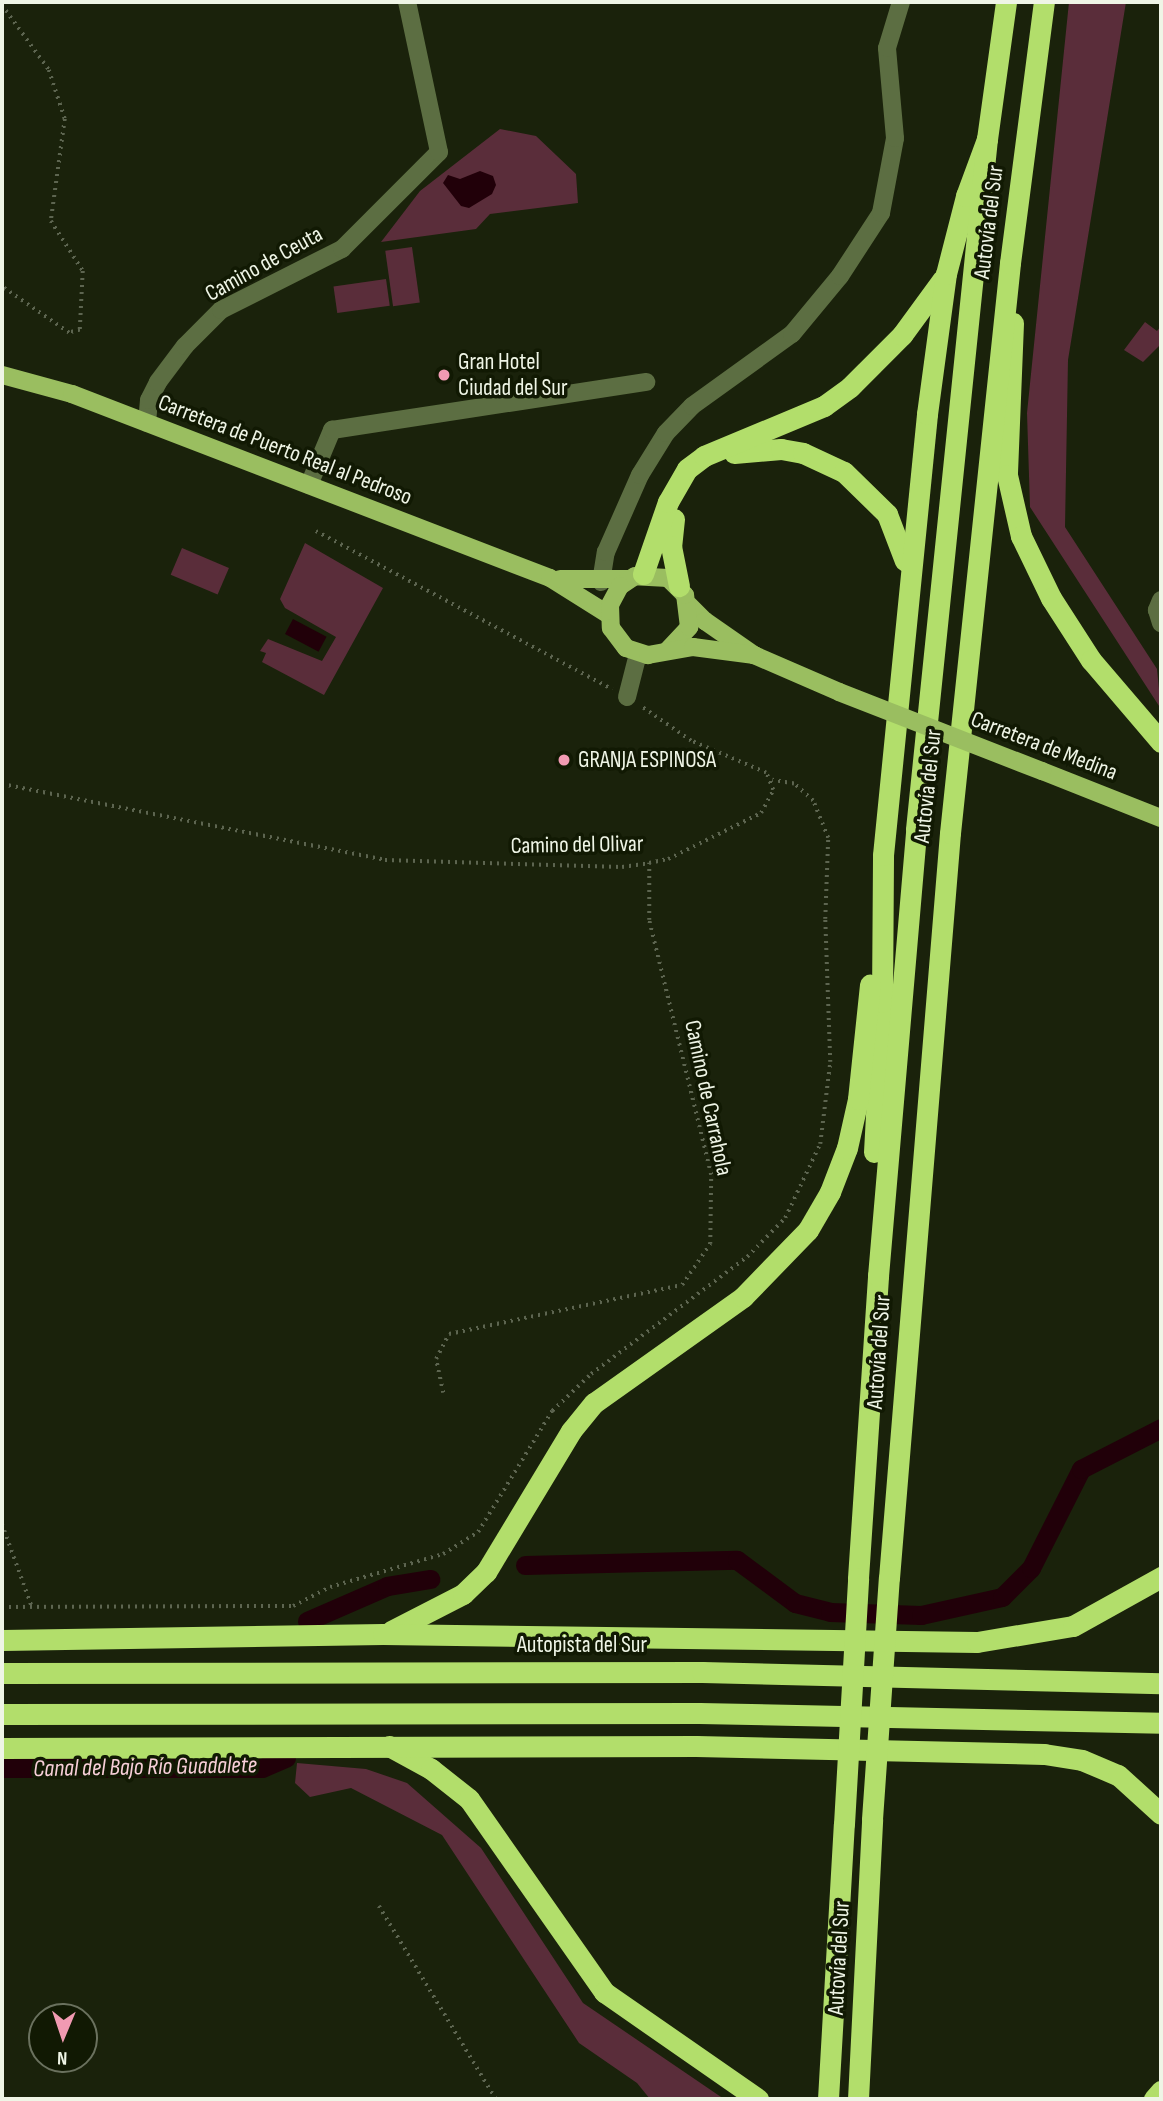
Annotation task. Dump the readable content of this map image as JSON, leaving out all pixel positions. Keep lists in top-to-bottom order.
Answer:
{
  "streets": {
    "highway": ["Autovía del Sur", "Autopista del Sur"],
    "main road": ["Carretera de Puerto Real al Pedroso", "Carretera de Medina"],
    "street": ["Camino de Ceuta"],
    "path": ["Camino del Olivar", "Camino de Carrahola"]
  },
  "crossings": [
    ["Camino de Ceuta", "Carretera de Puerto Real al Pedroso"],
    ["Camino del Olivar", "Camino de Carrahola"]
  ],
  "water": ["Canal del Bajo Río Guadalete"],
  "places": ["Gran Hotel Ciudad del Sur", "GRANJA ESPINOSA"],
  "north": "bottom"
}
